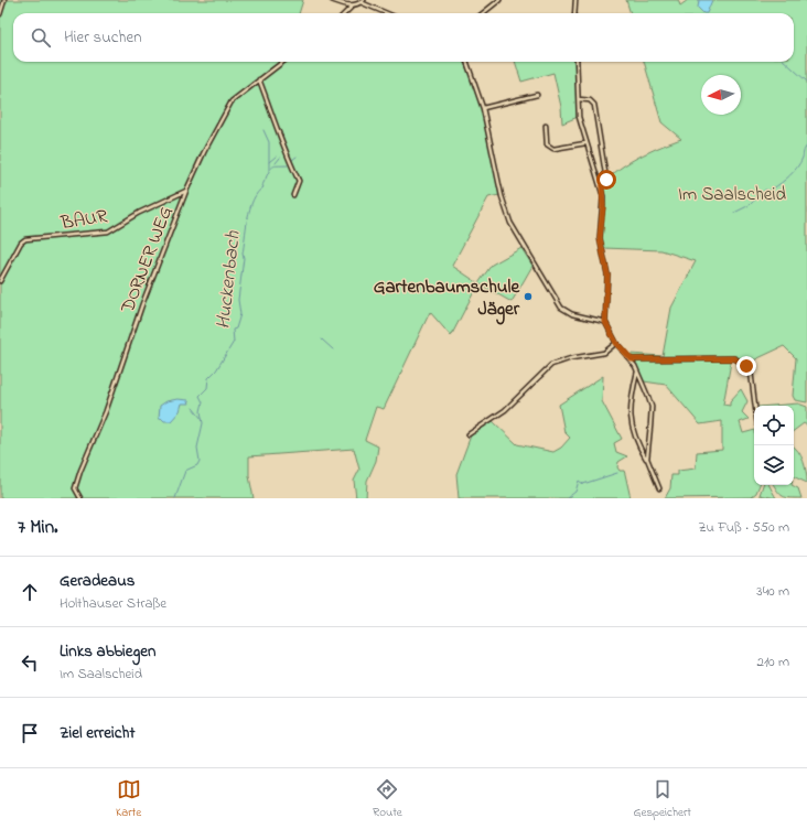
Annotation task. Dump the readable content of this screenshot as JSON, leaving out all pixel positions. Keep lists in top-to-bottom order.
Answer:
{
  "streets": {
    "street": ["BAUR", "DORNER WEG"]
  },
  "crossings": [
    ["BAUR", "DORNER WEG"]
  ],
  "water": ["Huckenbach"],
  "parks": ["Im Saalscheid"],
  "places": ["Gartenbaumschule Jäger"],
  "north": "left",
  "page": {
    "search": "Hier suchen",
    "heading": ["7 Min.", "Zu Fuß · 550 m"],
    "list": [
      ["Geradeaus", "Holthauser Straße", "340 m"],
      ["Links abbiegen", "Im Saalscheid", "210 m"],
      "Ziel erreicht"
    ],
    "nav": ["Karte", "Route", "Gespeichert"]
  }
}
